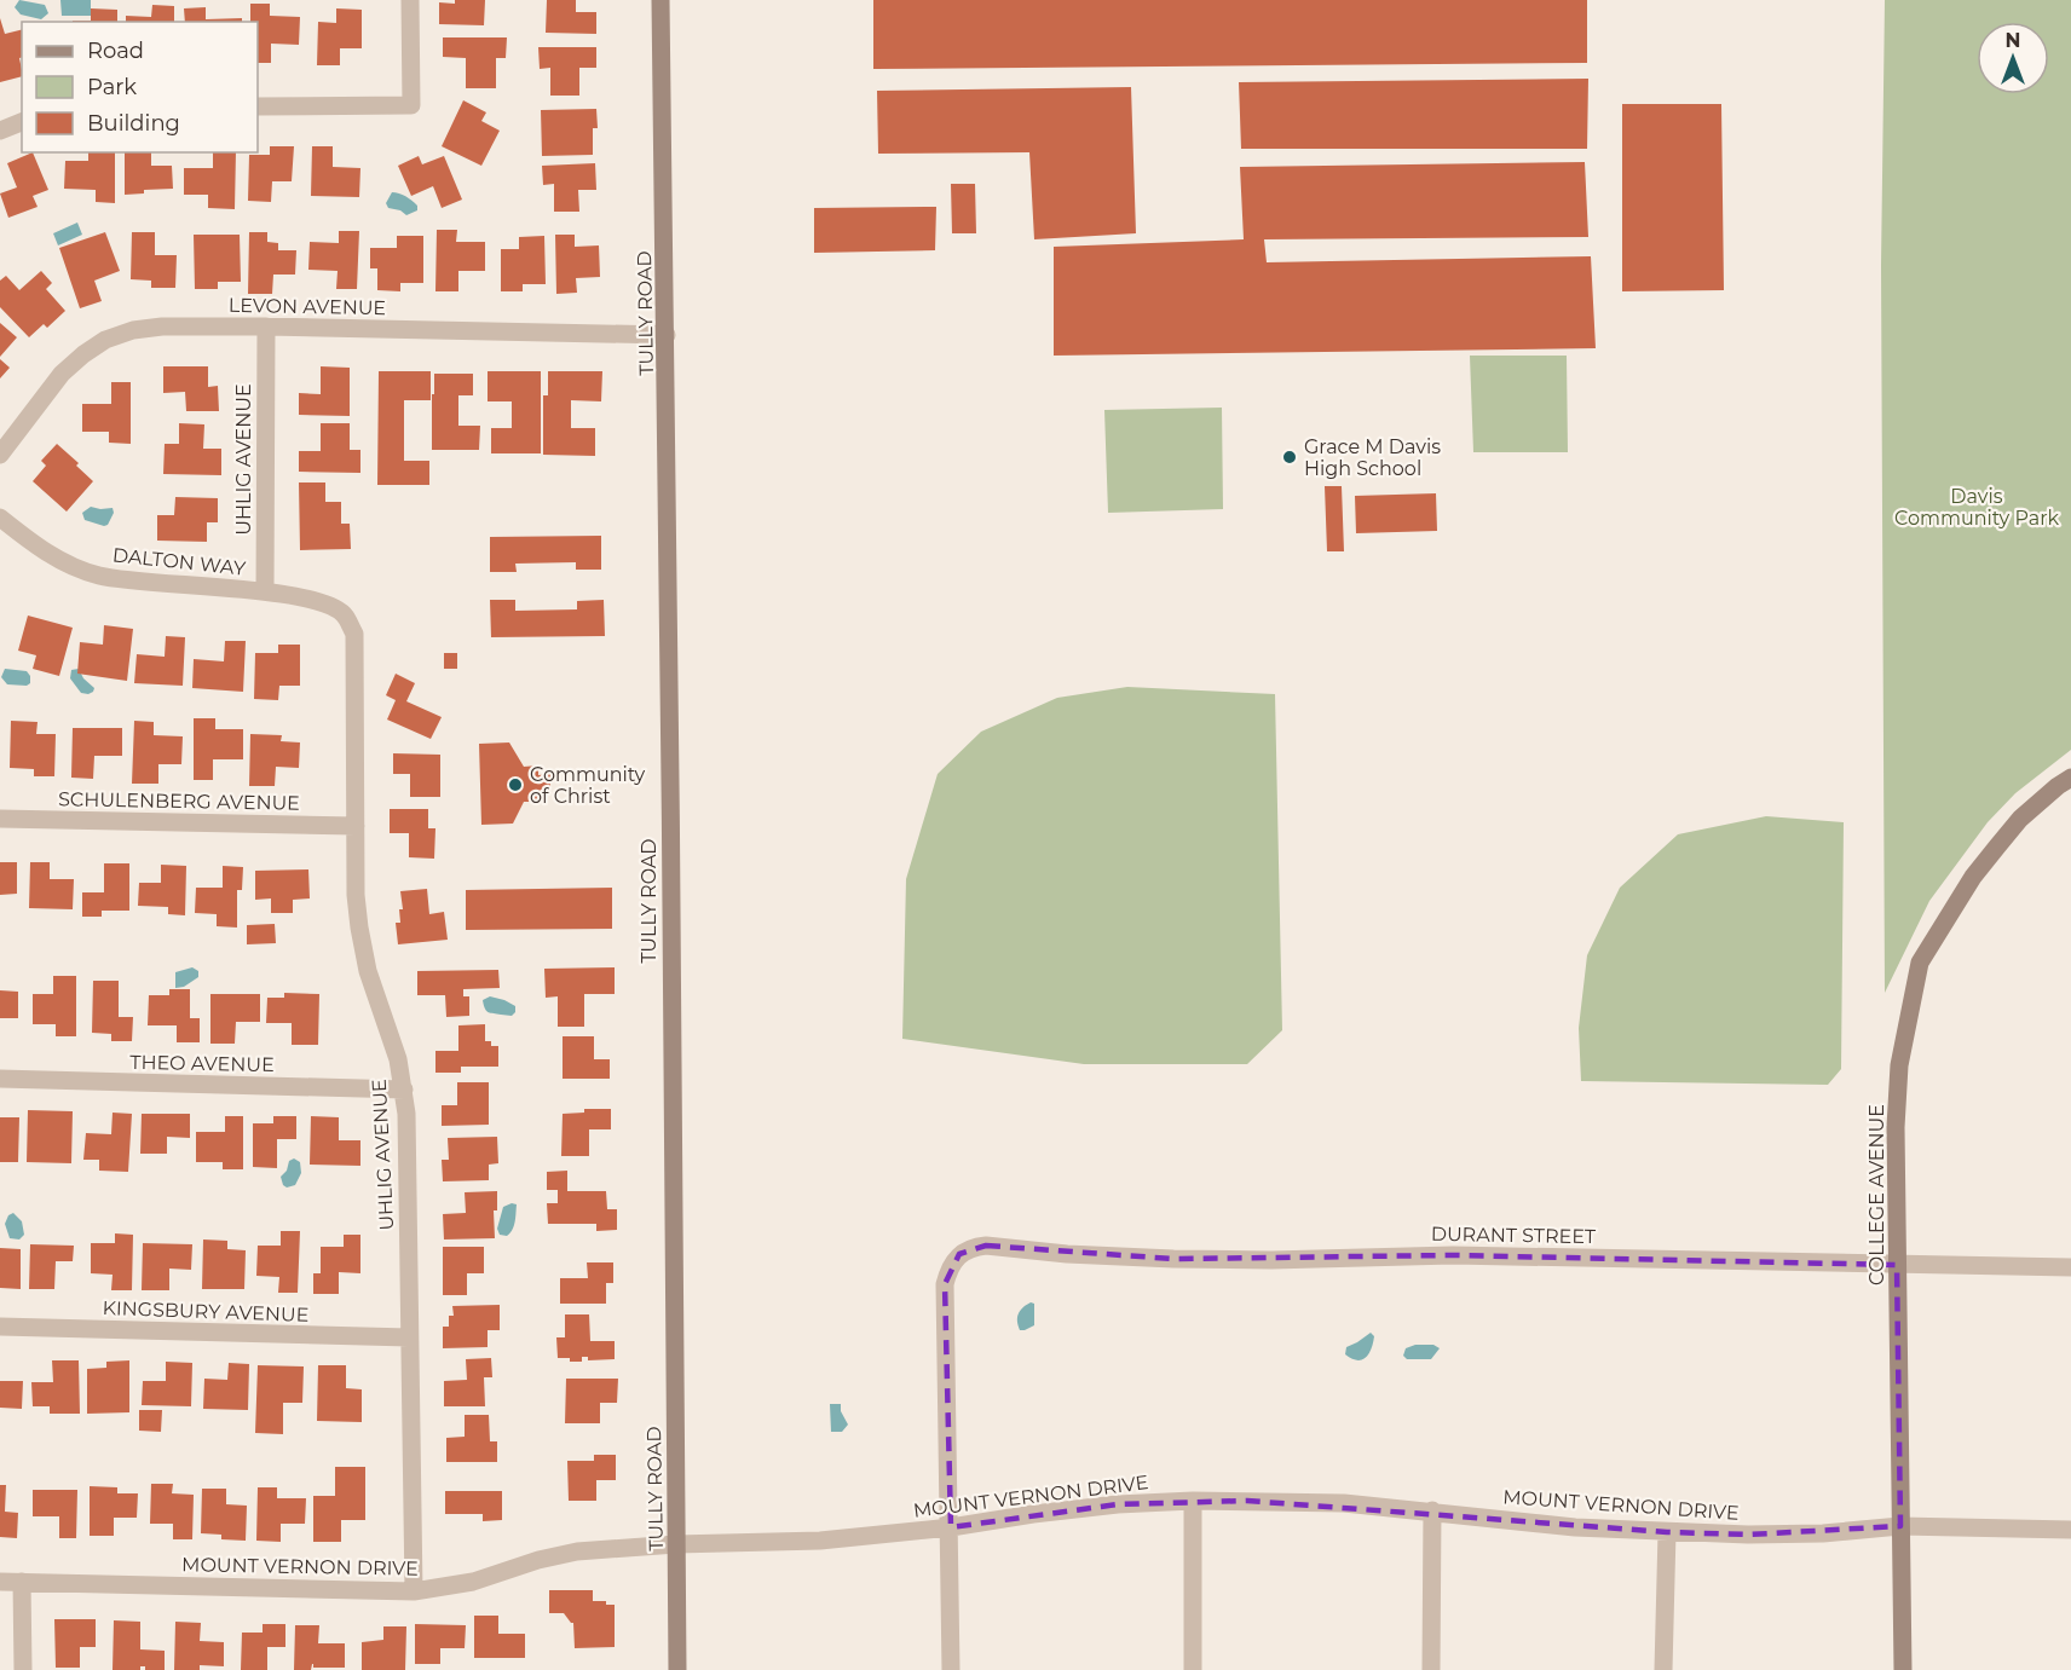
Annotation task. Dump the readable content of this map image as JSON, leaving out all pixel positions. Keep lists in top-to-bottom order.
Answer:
{
  "streets": {
    "main road": ["TULLY ROAD", "COLLEGE AVENUE"],
    "street": [
      "LEVON AVENUE",
      "UHLIG AVENUE",
      "DALTON WAY",
      "SCHULENBERG AVENUE",
      "THEO AVENUE",
      "DURANT STREET",
      "KINGSBURY AVENUE",
      "MOUNT VERNON DRIVE"
    ]
  },
  "crossings": [
    ["LEVON AVENUE", "TULLY ROAD"],
    ["LEVON AVENUE", "UHLIG AVENUE"],
    ["TULLY ROAD", "MOUNT VERNON DRIVE"],
    ["UHLIG AVENUE", "DALTON WAY"],
    ["UHLIG AVENUE", "SCHULENBERG AVENUE"],
    ["UHLIG AVENUE", "THEO AVENUE"],
    ["UHLIG AVENUE", "KINGSBURY AVENUE"],
    ["UHLIG AVENUE", "MOUNT VERNON DRIVE"],
    ["COLLEGE AVENUE", "DURANT STREET"],
    ["COLLEGE AVENUE", "MOUNT VERNON DRIVE"],
    ["DURANT STREET", "MOUNT VERNON DRIVE"]
  ],
  "parks": ["Davis Community Park"],
  "places": ["Grace M Davis High School", "Community of Christ"],
  "legend": ["Road", "Park", "Building"],
  "north": "top"
}
